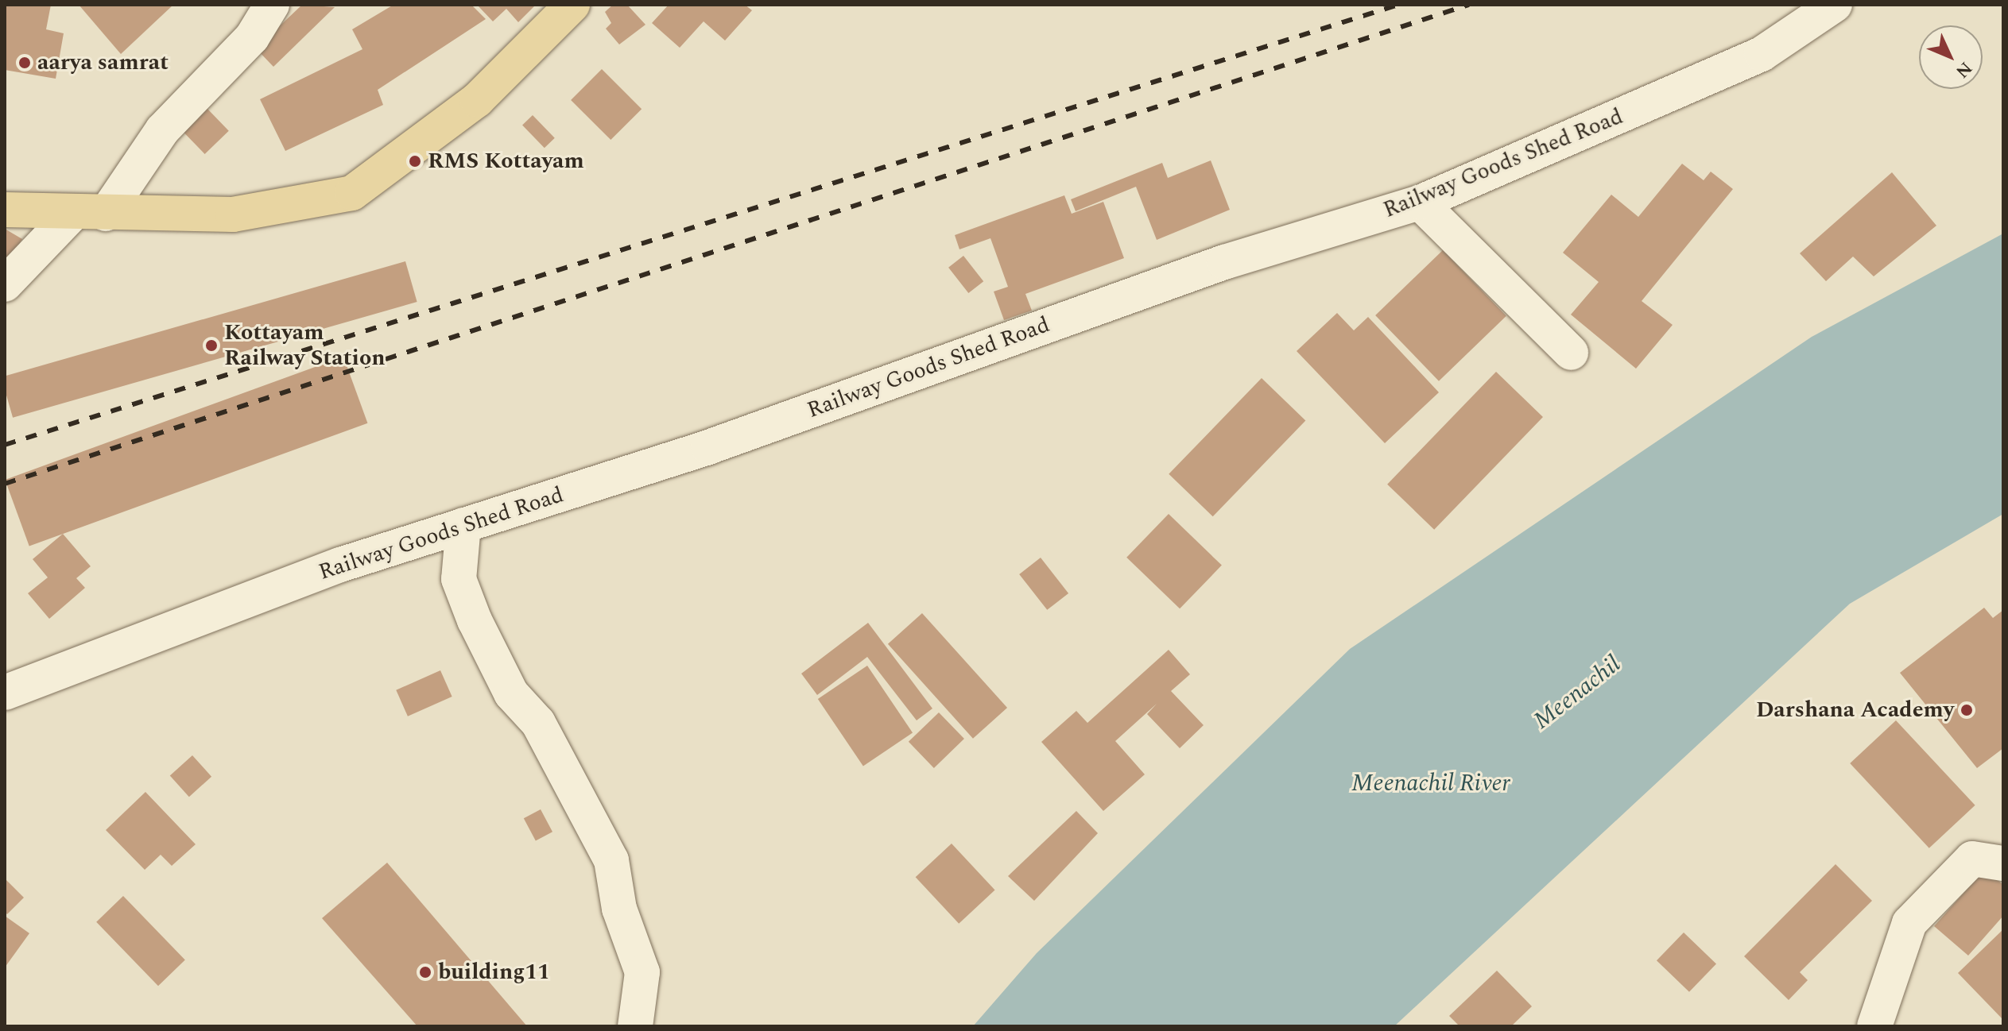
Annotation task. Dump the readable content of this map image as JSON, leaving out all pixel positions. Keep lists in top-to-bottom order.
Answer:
{
  "streets": {
    "street": ["Railway Goods Shed Road"]
  },
  "water": ["Meenachil", "Meenachil River"],
  "places": [
    "aarya samrat",
    "RMS Kottayam",
    "Kottayam Railway Station",
    "Darshana Academy",
    "building11"
  ],
  "north": "bottom right"
}
